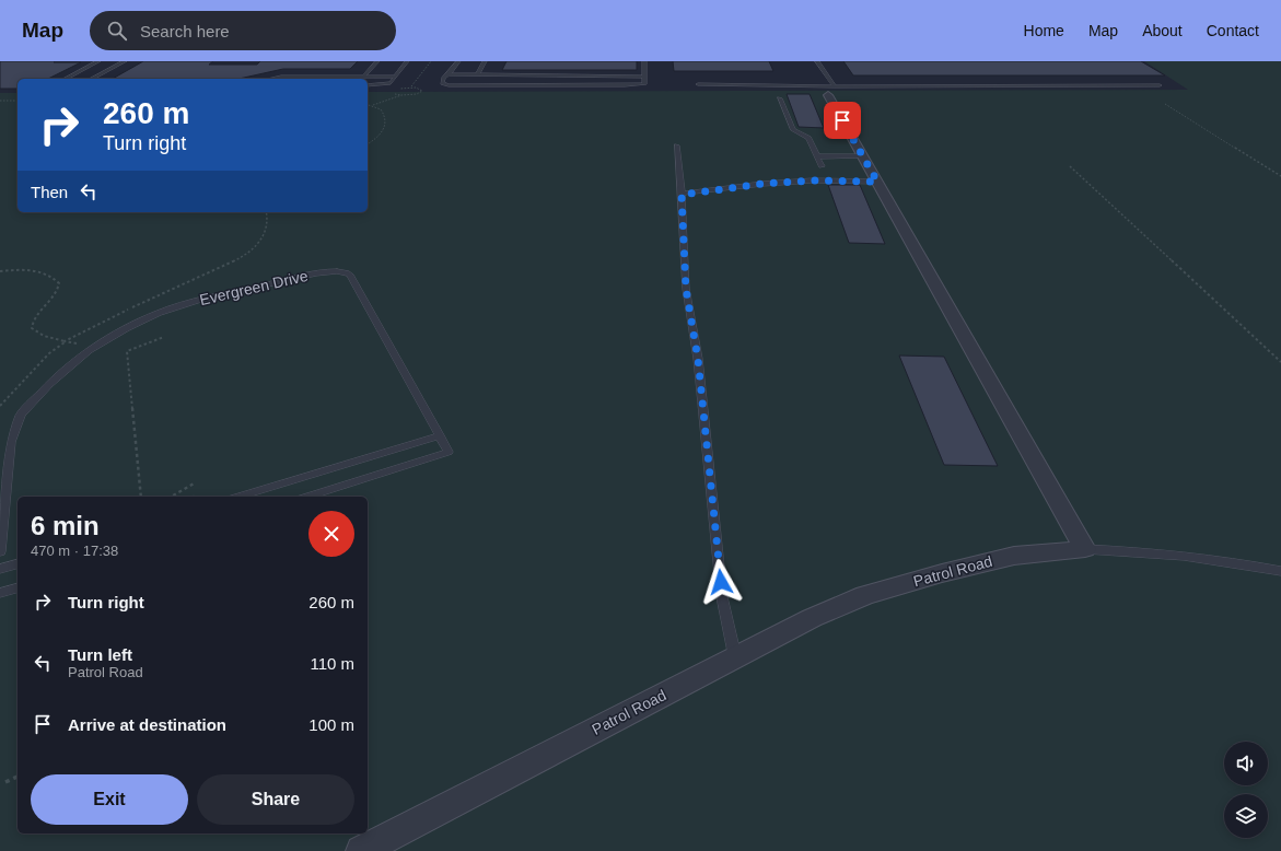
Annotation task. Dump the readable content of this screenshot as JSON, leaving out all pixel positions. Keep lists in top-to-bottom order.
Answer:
{
  "streets": {
    "street": ["Patrol Road"],
    "lane": ["Evergreen Drive"]
  },
  "page": {
    "header": "Map",
    "search": "Search here",
    "nav": [
      "Home",
      "Map",
      "About",
      "Contact"
    ],
    "turn": ["260 m", "Turn right"],
    "then": "Then",
    "heading": ["6 min", "470 m · 17:38"],
    "list": [
      {
        "name": "Turn right",
        "value": "260 m"
      },
      {
        "name": "Turn left",
        "note": "Patrol Road",
        "value": "110 m"
      },
      {
        "name": "Arrive at destination",
        "value": "100 m"
      }
    ],
    "buttons": ["Exit", "Share"]
  }
}
